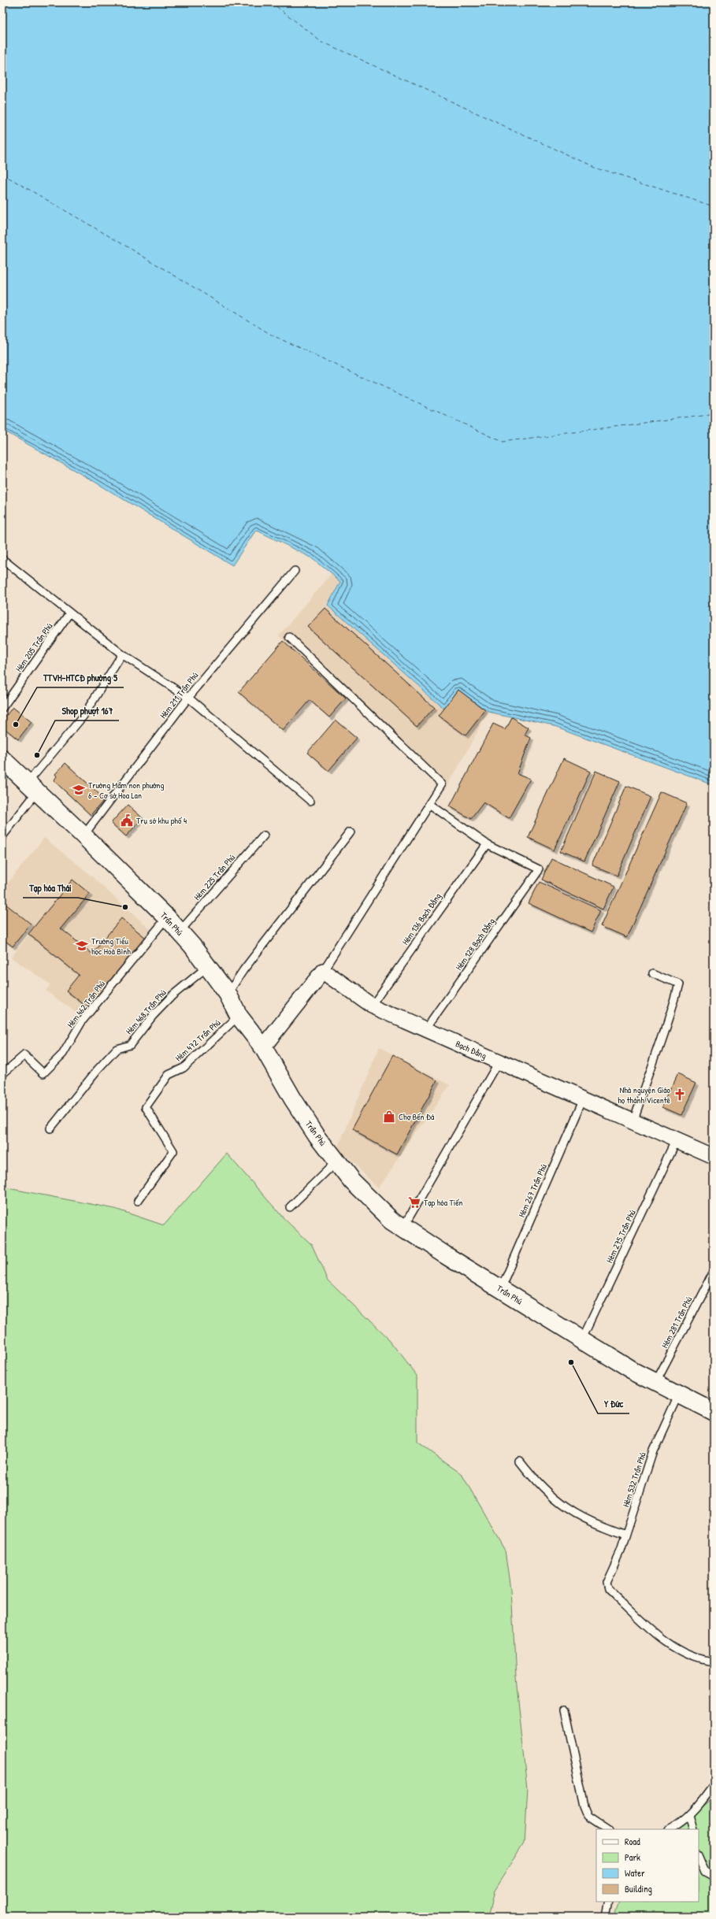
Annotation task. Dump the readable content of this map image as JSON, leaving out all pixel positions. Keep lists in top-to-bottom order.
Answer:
{
  "streets": {
    "main road": ["Trần Phú"],
    "street": ["Bạch Đằng"],
    "lane": [
      "Hẻm 205 Trần Phú",
      "Hẻm 211 Trần Phú",
      "Hẻm 225 Trần Phú",
      "Hẻm 136 Bạch Đằng",
      "Hẻm 128 Bạch Đằng",
      "Hẻm 462 Trần Phú",
      "Hẻm 468 Trần Phú",
      "Hẻm 472 Trần Phú",
      "Hẻm 267 Trần Phú",
      "Hẻm 275 Trần Phú",
      "Hẻm 281 Trần Phú",
      "Hẻm 532 Trần Phú"
    ]
  },
  "crossings": [
    ["Hẻm 211 Trần Phú", "Trần Phú"],
    ["Hẻm 225 Trần Phú", "Trần Phú"],
    ["Hẻm 136 Bạch Đằng", "Hẻm 128 Bạch Đằng"],
    ["Hẻm 136 Bạch Đằng", "Bạch Đằng"],
    ["Trần Phú", "Hẻm 462 Trần Phú"],
    ["Trần Phú", "Hẻm 468 Trần Phú"],
    ["Trần Phú", "Hẻm 472 Trần Phú"],
    ["Trần Phú", "Hẻm 267 Trần Phú"],
    ["Trần Phú", "Hẻm 275 Trần Phú"],
    ["Trần Phú", "Hẻm 281 Trần Phú"],
    ["Trần Phú", "Hẻm 532 Trần Phú"],
    ["Hẻm 128 Bạch Đằng", "Bạch Đằng"],
    ["Bạch Đằng", "Hẻm 267 Trần Phú"],
    ["Bạch Đằng", "Hẻm 275 Trần Phú"]
  ],
  "places": {
    "other": [
      "TTVH-HTCĐ phường 5",
      "Shop phượt 167",
      "Tạp hóa Thái",
      "Y Đức"
    ],
    "school or university": ["Trường Mầm non phường 6 - Cơ sở Hoa Lan", "Trường Tiểu học Hoà Bình"],
    "public building": ["Trụ sở khu phố 4"],
    "church": ["Nhà nguyện Giáo họ thánh Vicentê"],
    "shop": ["Chợ Bến Đá"],
    "supermarket": ["Tạp hóa Tiến"]
  },
  "legend": [
    "Road",
    "Park",
    "Water",
    "Building"
  ]
}
